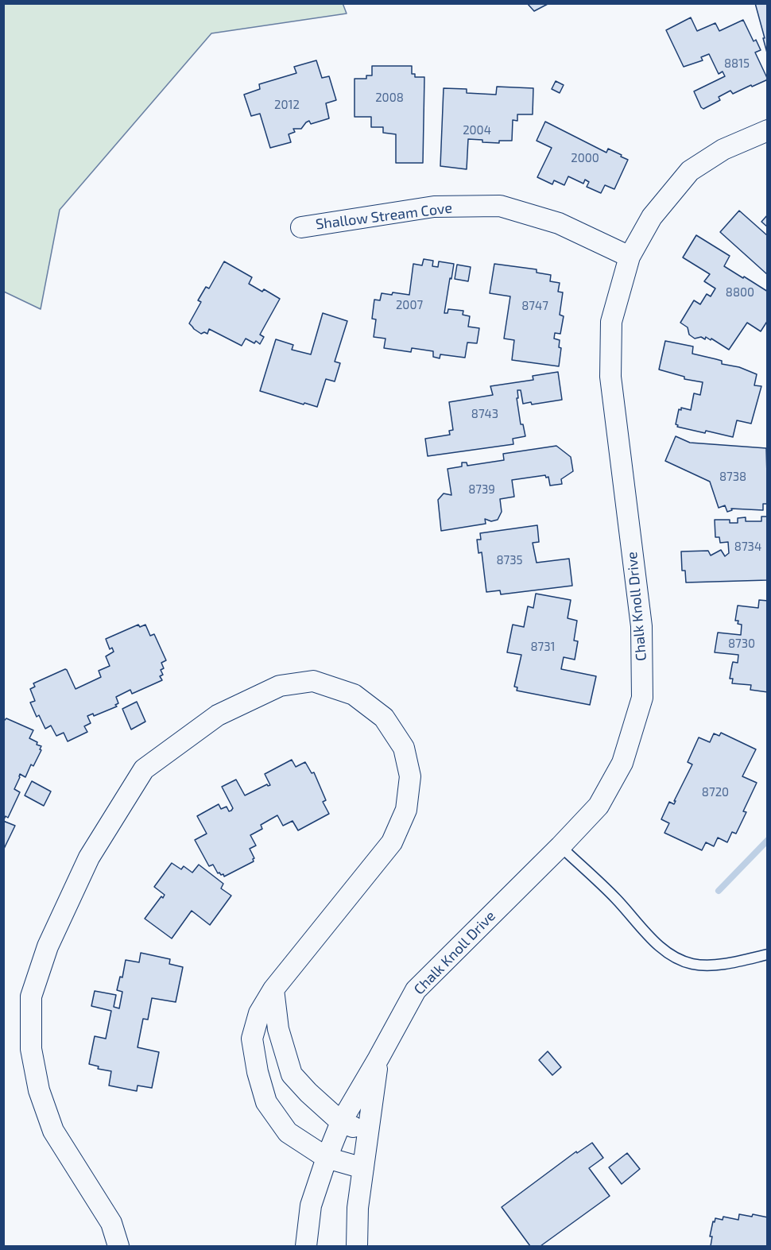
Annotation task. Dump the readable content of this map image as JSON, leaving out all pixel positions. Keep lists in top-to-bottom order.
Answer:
{
  "streets": {
    "street": ["Shallow Stream Cove", "Chalk Knoll Drive"]
  },
  "crossings": [
    ["Shallow Stream Cove", "Chalk Knoll Drive"]
  ],
  "house_numbers": [
    "8815",
    "2008",
    "2012",
    "2004",
    "2000",
    "8800",
    "2007",
    "8747",
    "8743",
    "8738",
    "8739",
    "8734",
    "8735",
    "8730",
    "8731",
    "8720"
  ]
}
